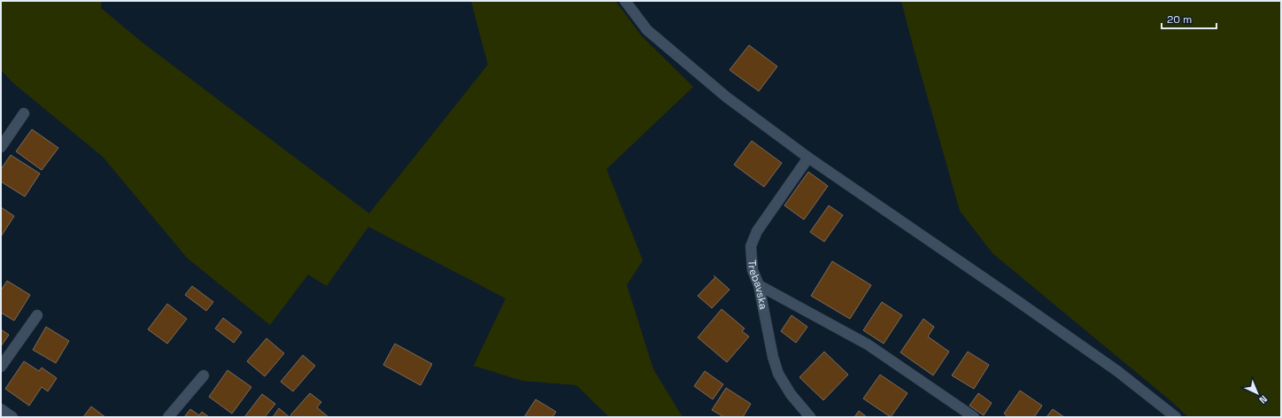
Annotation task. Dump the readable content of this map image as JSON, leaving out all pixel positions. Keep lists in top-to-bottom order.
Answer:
{
  "streets": {
    "street": ["Trebavska"]
  },
  "scale_bar": "20 m",
  "north": "bottom right"
}
